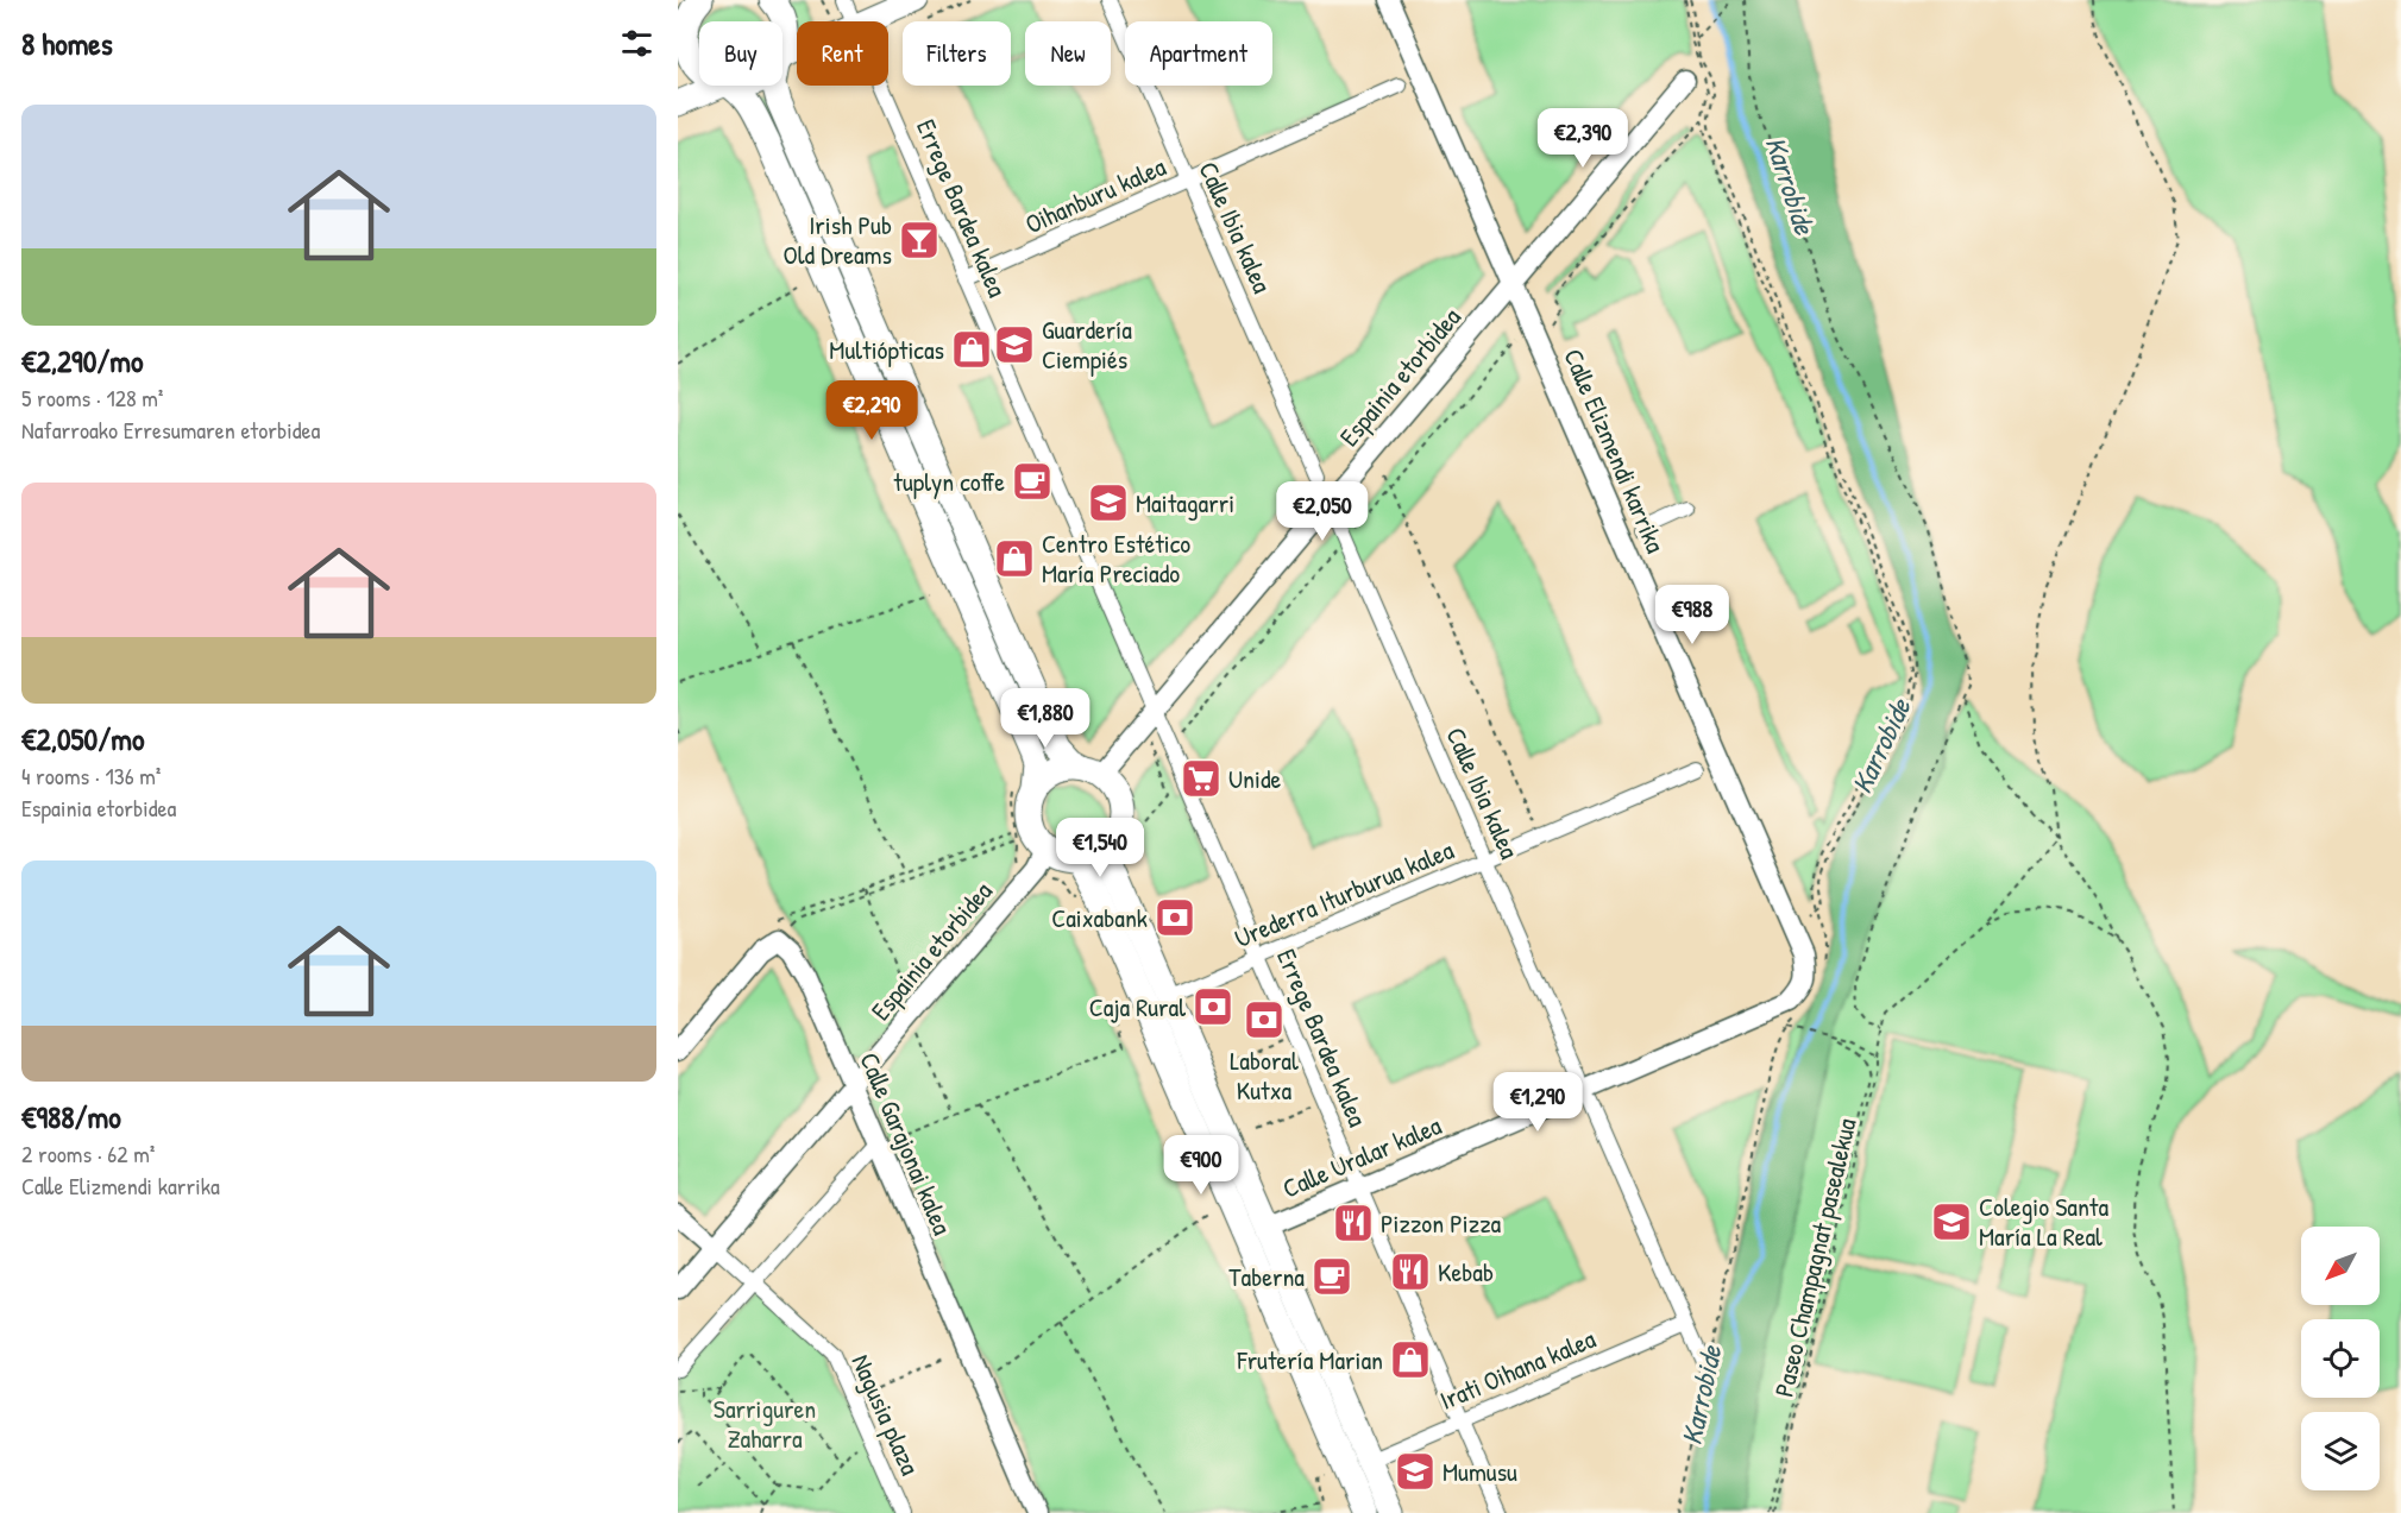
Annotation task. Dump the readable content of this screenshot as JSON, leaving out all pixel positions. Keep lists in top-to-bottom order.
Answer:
{
  "streets": {
    "street": [
      "Oihanburu kalea",
      "Errege Bardea kalea",
      "Calle Ibia kalea",
      "Espainia etorbidea",
      "Calle Elizmendi karrika",
      "Urederra Iturburua kalea",
      "Calle Garajonai kalea",
      "Calle Uralar kalea",
      "Irati Oihana kalea",
      "Nagusia plaza"
    ],
    "path": ["Paseo Champagnat pasealekua"]
  },
  "crossings": [
    ["Oihanburu kalea", "Errege Bardea kalea"],
    ["Oihanburu kalea", "Calle Ibia kalea"],
    ["Errege Bardea kalea", "Urederra Iturburua kalea"],
    ["Errege Bardea kalea", "Irati Oihana kalea"],
    ["Calle Ibia kalea", "Urederra Iturburua kalea"],
    ["Espainia etorbidea", "Calle Elizmendi karrika"],
    ["Espainia etorbidea", "Calle Garajonai kalea"],
    ["Espainia etorbidea", "Nagusia plaza"],
    ["Calle Elizmendi karrika", "Calle Uralar kalea"]
  ],
  "water": ["Karrobide"],
  "parks": ["Sarriguren Zaharra"],
  "places": {
    "bar": ["Irish Pub Old Dreams"],
    "school or university": [
      "Guardería Ciempiés",
      "Maitagarri",
      "Colegio Santa María La Real",
      "Mumusu"
    ],
    "shop": ["Multiópticas", "Centro Estético María Preciado", "Frutería Marian"],
    "cafe": ["tuplyn coffe", "Taberna"],
    "supermarket": ["Unide"],
    "bank": ["Caixabank", "Caja Rural", "Laboral Kutxa"],
    "restaurant": ["Pizzon Pizza", "Kebab"]
  },
  "north": "bottom left",
  "page": {
    "heading": "8 homes",
    "chip": [
      "Buy",
      "Rent",
      "Filters",
      "New",
      "Apartment"
    ],
    "list": [
      {
        "name": "€2,290/mo",
        "note": "5 rooms · 128 m² · Nafarroako Erresumaren etorbidea"
      },
      {
        "name": "€2,050/mo",
        "note": "4 rooms · 136 m² · Espainia etorbidea"
      },
      {
        "name": "€988/mo",
        "note": "2 rooms · 62 m² · Calle Elizmendi karrika"
      }
    ],
    "price": [
      "€2,390",
      "€2,290",
      "€2,050",
      "€988",
      "€1,880",
      "€1,540",
      "€1,290",
      "€900"
    ]
  }
}
